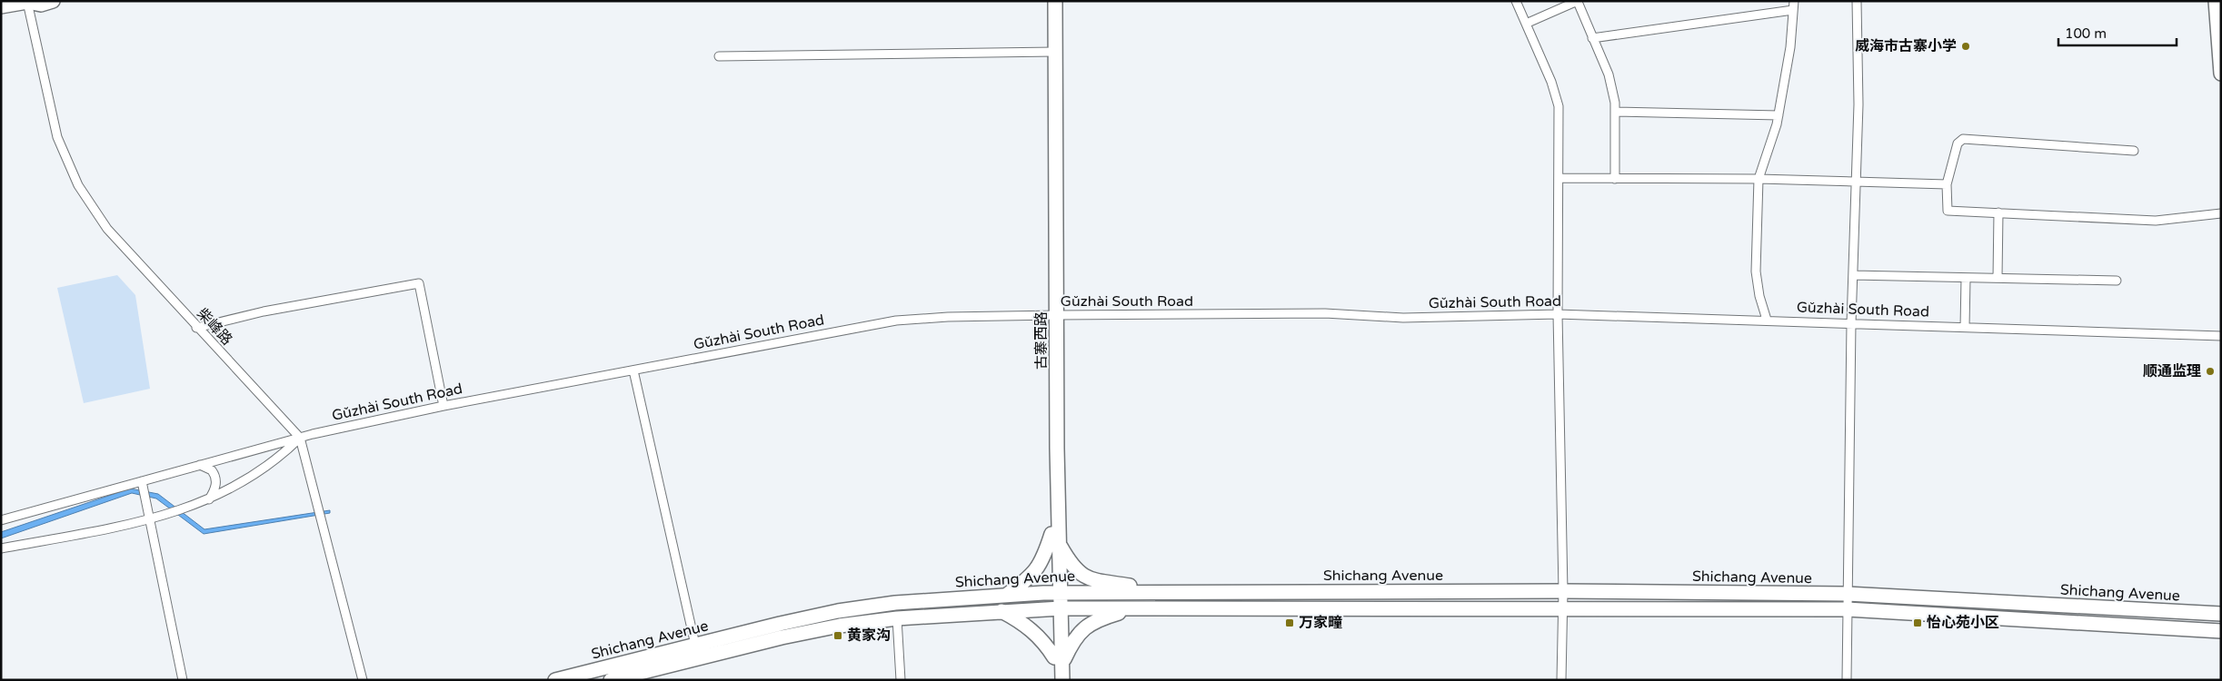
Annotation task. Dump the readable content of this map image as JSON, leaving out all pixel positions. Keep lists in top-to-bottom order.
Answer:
{
  "streets": {
    "main road": ["古寨西路", "Shichang Avenue"],
    "street": ["Gǔzhài South Road", "柴峰路"]
  },
  "crossings": [
    ["Gǔzhài South Road", "柴峰路"],
    ["Gǔzhài South Road", "古寨西路"],
    ["古寨西路", "Shichang Avenue"]
  ],
  "places": {
    "other": ["威海市古寨小学", "顺通监理"],
    "transit": ["万家疃", "怡心苑小区", "黄家沟"]
  },
  "scale_bar": "100 m"
}
